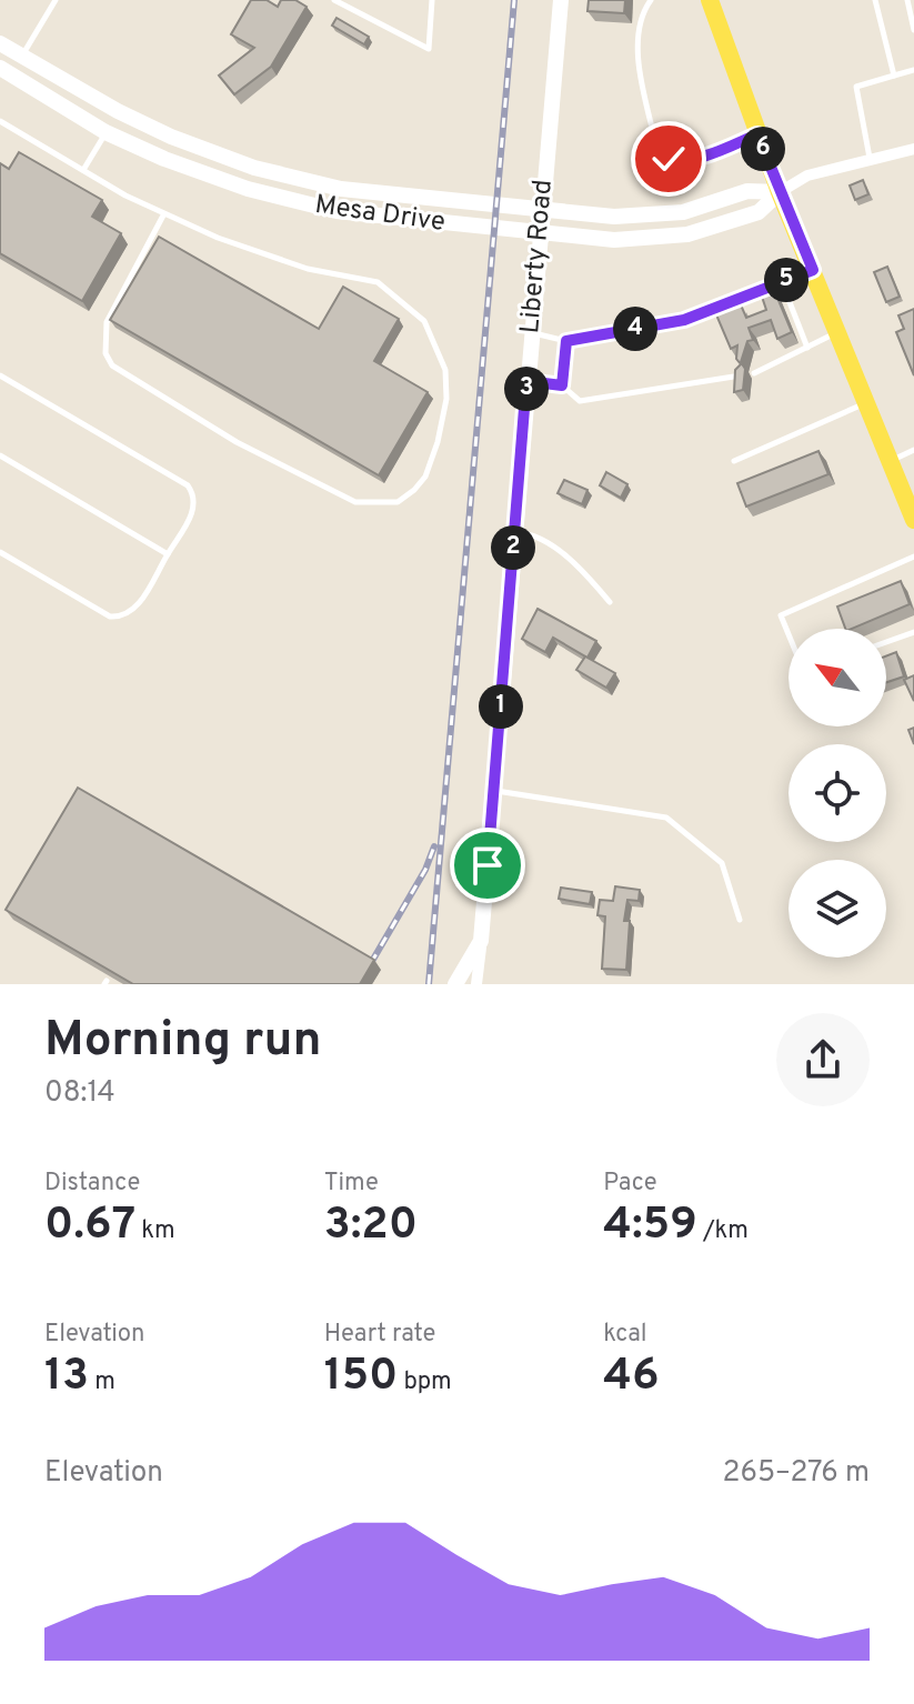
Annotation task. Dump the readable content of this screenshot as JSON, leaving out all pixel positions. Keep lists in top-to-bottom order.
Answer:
{
  "streets": {
    "main road": ["Mesa Drive", "Liberty Road"]
  },
  "north": "top left",
  "page": {
    "pins": [
      "6",
      "5",
      "4",
      "3",
      "2",
      "1"
    ],
    "heading": ["Morning run", "08:14"],
    "stats": [
      ["Distance", "0.67 km"],
      ["Time", "3:20"],
      ["Pace", "4:59 /km"],
      ["Elevation", "13 m"],
      ["Heart rate", "150 bpm"],
      ["kcal", "46"]
    ],
    "chart": ["Elevation", "265–276 m"]
  }
}
